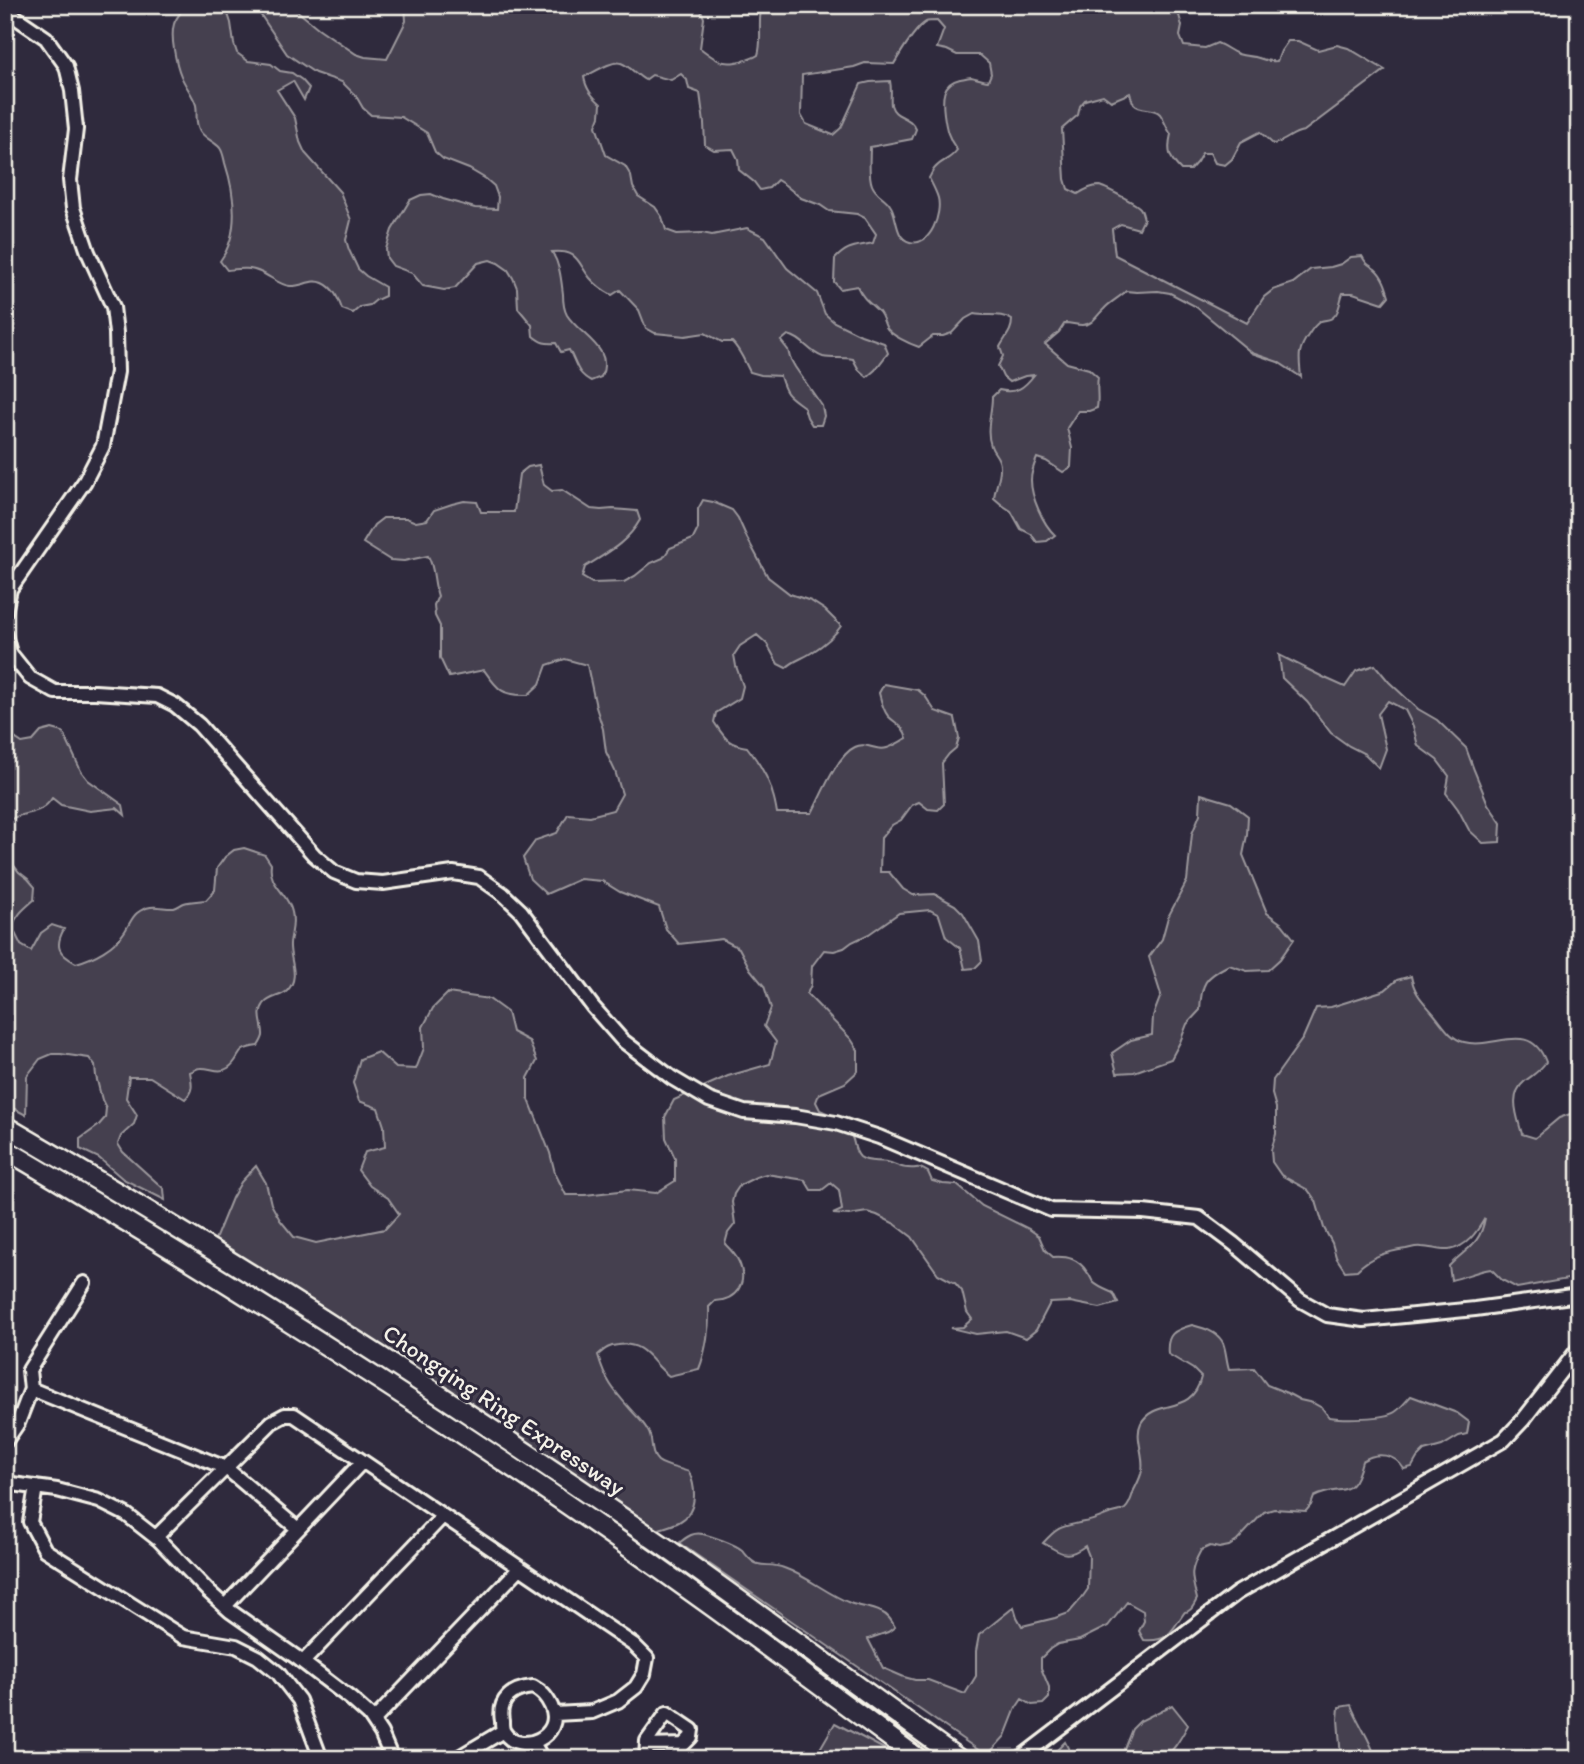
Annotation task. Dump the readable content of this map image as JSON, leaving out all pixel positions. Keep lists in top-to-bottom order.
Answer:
{
  "streets": {
    "highway": ["Chongqing Ring Expressway"]
  }
}
